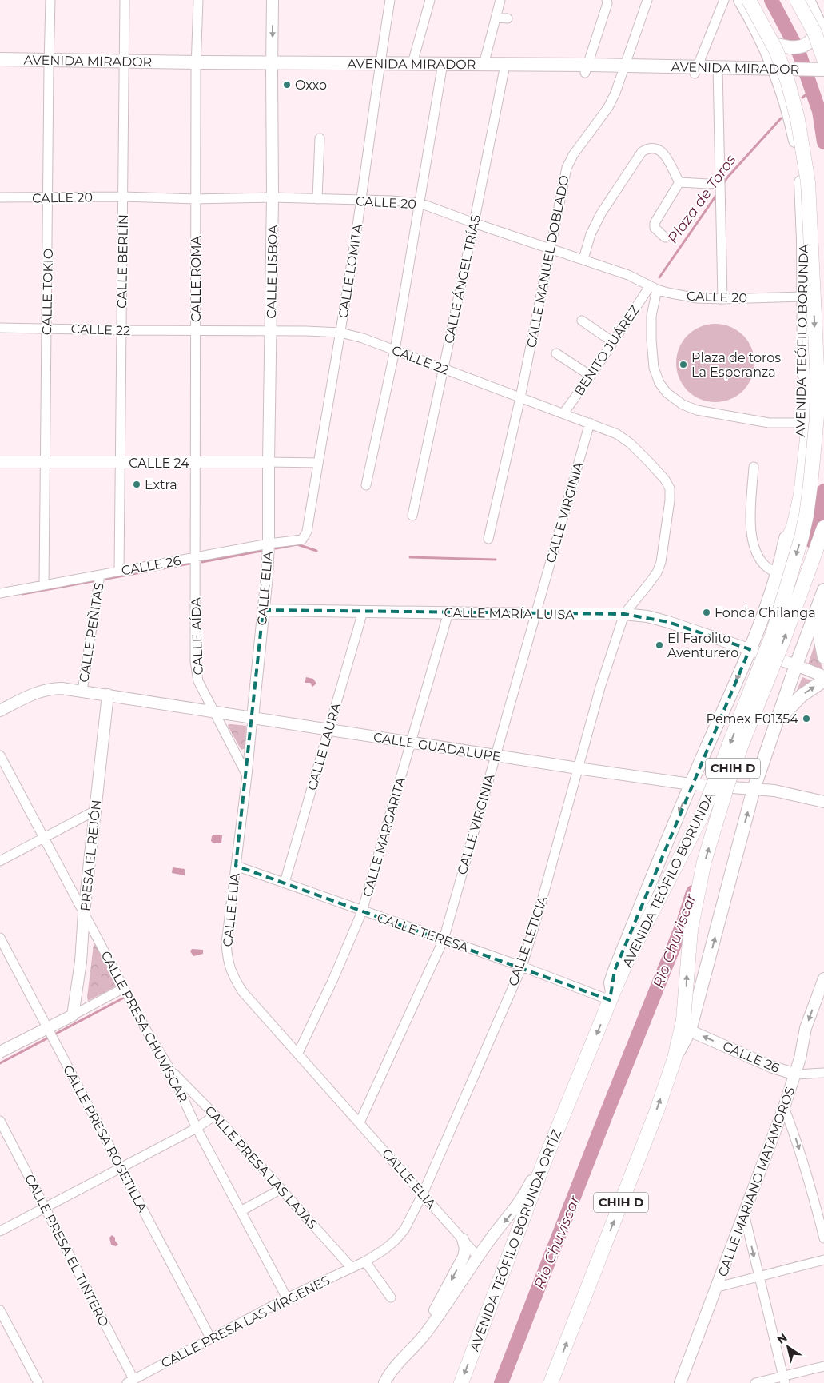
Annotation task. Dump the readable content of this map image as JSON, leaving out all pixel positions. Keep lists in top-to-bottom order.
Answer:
{
  "streets": {
    "main road": [
      "AVENIDA MIRADOR",
      "AVENIDA TEÓFILO BORUNDA",
      "CHIH D",
      "AVENIDA TEÓFILO BORUNDA ORTÍZ"
    ],
    "street": [
      "CALLE 20",
      "CALLE BERLÍN",
      "CALLE MANUEL DOBLADO",
      "CALLE LOMITA",
      "CALLE LISBOA",
      "CALLE ROMA",
      "CALLE ÁNGEL TRÍAS",
      "CALLE TOKIO",
      "CALLE 22",
      "BENITO JUÁREZ",
      "CALLE 24",
      "CALLE VIRGINIA",
      "CALLE 26",
      "CALLE ELIA",
      "CALLE MARÍA LUISA",
      "CALLE PEÑITAS",
      "CALLE AÍDA",
      "CALLE LAURA",
      "CALLE GUADALUPE",
      "CALLE MARGARITA",
      "PRESA EL REJÓN",
      "CALLE TERESA",
      "CALLE LETICIA",
      "CALLE PRESA CHUVÍSCAR",
      "CALLE PRESA ROSETILLA",
      "CALLE PRESA LAS LAJAS",
      "CALLE MARIANO MATAMOROS",
      "CALLE PRESA EL TINTERO",
      "CALLE PRESA LAS VÍRGENES"
    ]
  },
  "crossings": [
    ["AVENIDA MIRADOR", "CALLE BERLÍN"],
    ["AVENIDA MIRADOR", "CALLE MANUEL DOBLADO"],
    ["AVENIDA MIRADOR", "CALLE LOMITA"],
    ["AVENIDA MIRADOR", "CALLE LISBOA"],
    ["AVENIDA MIRADOR", "CALLE ROMA"],
    ["AVENIDA MIRADOR", "CALLE ÁNGEL TRÍAS"],
    ["AVENIDA MIRADOR", "CALLE TOKIO"],
    ["AVENIDA MIRADOR", "AVENIDA TEÓFILO BORUNDA"],
    ["CALLE 20", "CALLE BERLÍN"],
    ["CALLE 20", "CALLE MANUEL DOBLADO"],
    ["CALLE 20", "CALLE LOMITA"],
    ["CALLE 20", "CALLE LISBOA"],
    ["CALLE 20", "CALLE ROMA"],
    ["CALLE 20", "CALLE ÁNGEL TRÍAS"],
    ["CALLE 20", "CALLE TOKIO"],
    ["CALLE 20", "AVENIDA TEÓFILO BORUNDA"],
    ["CALLE 20", "BENITO JUÁREZ"],
    ["CALLE BERLÍN", "CALLE 22"],
    ["CALLE BERLÍN", "CALLE 24"],
    ["CALLE BERLÍN", "CALLE 26"],
    ["CALLE MANUEL DOBLADO", "CALLE 22"],
    ["CALLE LOMITA", "CALLE 22"],
    ["CALLE LOMITA", "CALLE 24"],
    ["CALLE LOMITA", "CALLE 26"],
    ["CALLE LISBOA", "CALLE 22"],
    ["CALLE LISBOA", "CALLE 24"],
    ["CALLE LISBOA", "CALLE 26"],
    ["CALLE LISBOA", "CALLE ELIA"],
    ["CALLE ROMA", "CALLE 22"],
    ["CALLE ROMA", "CALLE 24"],
    ["CALLE ROMA", "CALLE 26"],
    ["CALLE ROMA", "CALLE AÍDA"],
    ["CALLE ÁNGEL TRÍAS", "CALLE 22"],
    ["CALLE TOKIO", "CALLE 22"],
    ["CALLE TOKIO", "CALLE 24"],
    ["CALLE TOKIO", "CALLE 26"],
    ["CALLE 22", "BENITO JUÁREZ"],
    ["CALLE 22", "CALLE VIRGINIA"],
    ["CALLE 22", "CALLE MARÍA LUISA"],
    ["CALLE 22", "CALLE LETICIA"],
    ["AVENIDA TEÓFILO BORUNDA", "CALLE MARÍA LUISA"],
    ["AVENIDA TEÓFILO BORUNDA", "CALLE GUADALUPE"],
    ["AVENIDA TEÓFILO BORUNDA", "CALLE TERESA"],
    ["AVENIDA TEÓFILO BORUNDA", "AVENIDA TEÓFILO BORUNDA ORTÍZ"],
    ["CALLE VIRGINIA", "CALLE ELIA"],
    ["CALLE VIRGINIA", "CALLE MARÍA LUISA"],
    ["CALLE VIRGINIA", "CALLE GUADALUPE"],
    ["CALLE VIRGINIA", "CALLE TERESA"],
    ["CALLE 26", "CALLE ELIA"],
    ["CALLE 26", "CALLE PEÑITAS"],
    ["CALLE 26", "CALLE AÍDA"],
    ["CALLE 26", "CHIH D"],
    ["CALLE 26", "CALLE MARIANO MATAMOROS"],
    ["CALLE ELIA", "CALLE MARÍA LUISA"],
    ["CALLE ELIA", "CALLE AÍDA"],
    ["CALLE ELIA", "CALLE GUADALUPE"],
    ["CALLE ELIA", "CALLE MARGARITA"],
    ["CALLE ELIA", "CALLE TERESA"],
    ["CALLE ELIA", "CALLE LETICIA"],
    ["CALLE MARÍA LUISA", "CALLE LAURA"],
    ["CALLE MARÍA LUISA", "CALLE MARGARITA"],
    ["CALLE MARÍA LUISA", "CALLE LETICIA"],
    ["CALLE PEÑITAS", "CALLE GUADALUPE"],
    ["CALLE AÍDA", "CALLE GUADALUPE"],
    ["CALLE LAURA", "CALLE GUADALUPE"],
    ["CALLE LAURA", "CALLE TERESA"],
    ["CALLE GUADALUPE", "CALLE MARGARITA"],
    ["CALLE GUADALUPE", "PRESA EL REJÓN"],
    ["CALLE GUADALUPE", "CALLE LETICIA"],
    ["CALLE MARGARITA", "CALLE TERESA"],
    ["PRESA EL REJÓN", "CALLE PRESA CHUVÍSCAR"],
    ["CALLE TERESA", "CALLE LETICIA"],
    ["CALLE LETICIA", "CALLE PRESA LAS VÍRGENES"],
    ["CALLE PRESA CHUVÍSCAR", "CALLE PRESA LAS LAJAS"],
    ["CALLE PRESA CHUVÍSCAR", "CALLE PRESA LAS VÍRGENES"],
    ["CALLE PRESA ROSETILLA", "CALLE PRESA LAS VÍRGENES"],
    ["CALLE PRESA LAS LAJAS", "CALLE PRESA LAS VÍRGENES"],
    ["CALLE PRESA EL TINTERO", "CALLE PRESA LAS VÍRGENES"]
  ],
  "water": ["Plaza de Toros", "Rio Chuviscar"],
  "places": [
    "Oxxo",
    "Plaza de toros La Esperanza",
    "Extra",
    "Fonda Chilanga",
    "El Farolito Aventurero",
    "Pemex E01354"
  ],
  "north": "top left"
}
